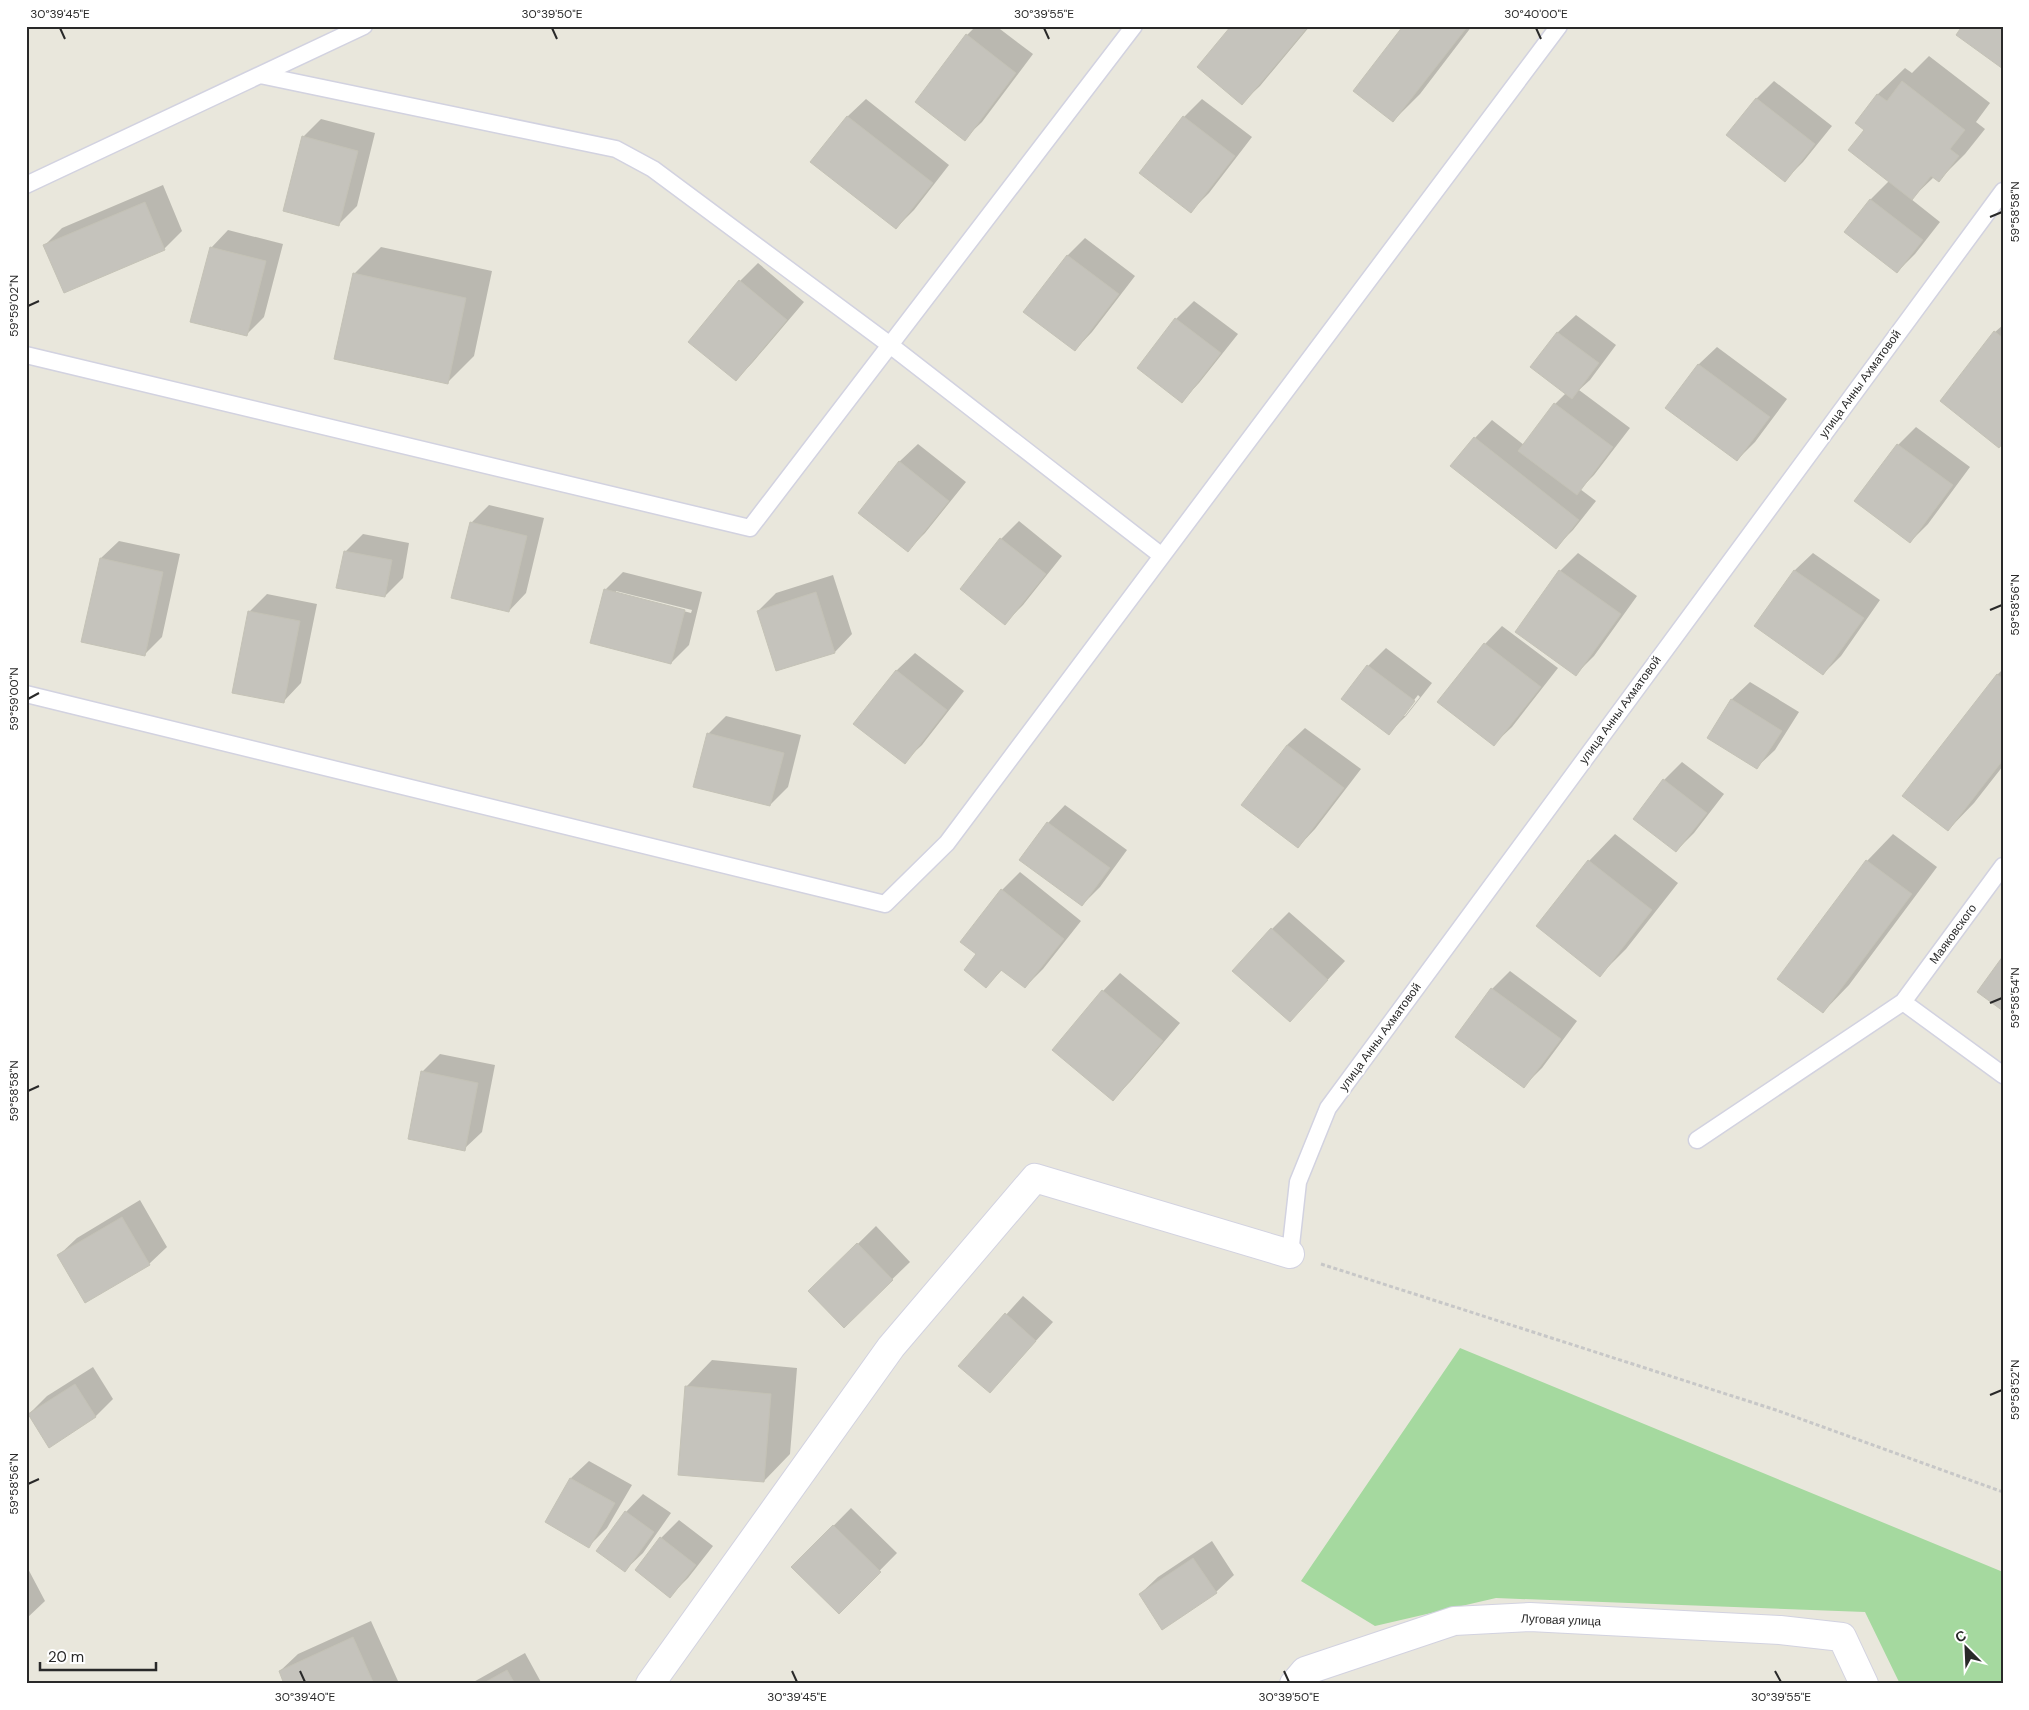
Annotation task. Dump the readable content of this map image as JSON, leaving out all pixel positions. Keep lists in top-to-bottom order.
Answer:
{
  "streets": {
    "street": ["Луговая улица"],
    "lane": ["улица Анны Ахматовой", "Маяковского"]
  },
  "scale_bar": "20 m",
  "north": "top left",
  "coordinates": [
    "30°39'45\"E",
    "30°39'50\"E",
    "30°39'55\"E",
    "30°40'00\"E",
    "59°58'58\"N",
    "59°59'02\"N",
    "59°58'56\"N",
    "59°59'00\"N",
    "59°58'54\"N",
    "59°58'52\"N",
    "30°39'40\"E"
  ]
}
